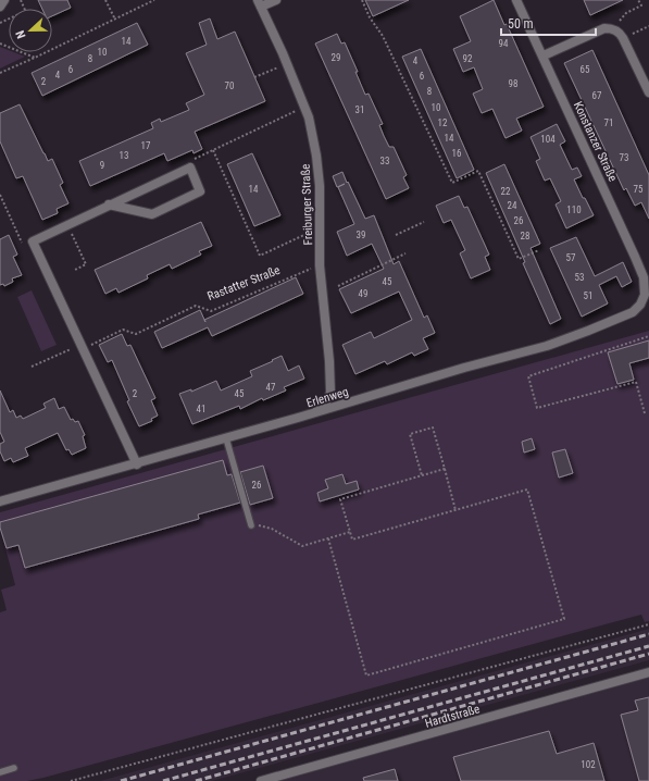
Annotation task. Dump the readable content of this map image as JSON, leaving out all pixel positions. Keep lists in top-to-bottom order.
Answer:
{
  "streets": {
    "street": [
      "Konstanzer Straße",
      "Freiburger Straße",
      "Erlenweg",
      "Hardtstraße"
    ],
    "path": ["Rastatter Straße"]
  },
  "crossings": [
    ["Konstanzer Straße", "Erlenweg"],
    ["Freiburger Straße", "Rastatter Straße"],
    ["Freiburger Straße", "Erlenweg"]
  ],
  "house_numbers": [
    "14",
    "94",
    "10",
    "29",
    "8",
    "92",
    "4",
    "6",
    "65",
    "4",
    "6",
    "2",
    "98",
    "70",
    "8",
    "67",
    "10",
    "31",
    "12",
    "71",
    "14",
    "104",
    "17",
    "16",
    "13",
    "73",
    "33",
    "9",
    "14",
    "75",
    "22",
    "24",
    "110",
    "26",
    "39",
    "28",
    "57",
    "53",
    "45",
    "49",
    "51",
    "47",
    "2",
    "45",
    "41",
    "26",
    "102"
  ],
  "scale_bar": "50 m",
  "north": "left"
}
